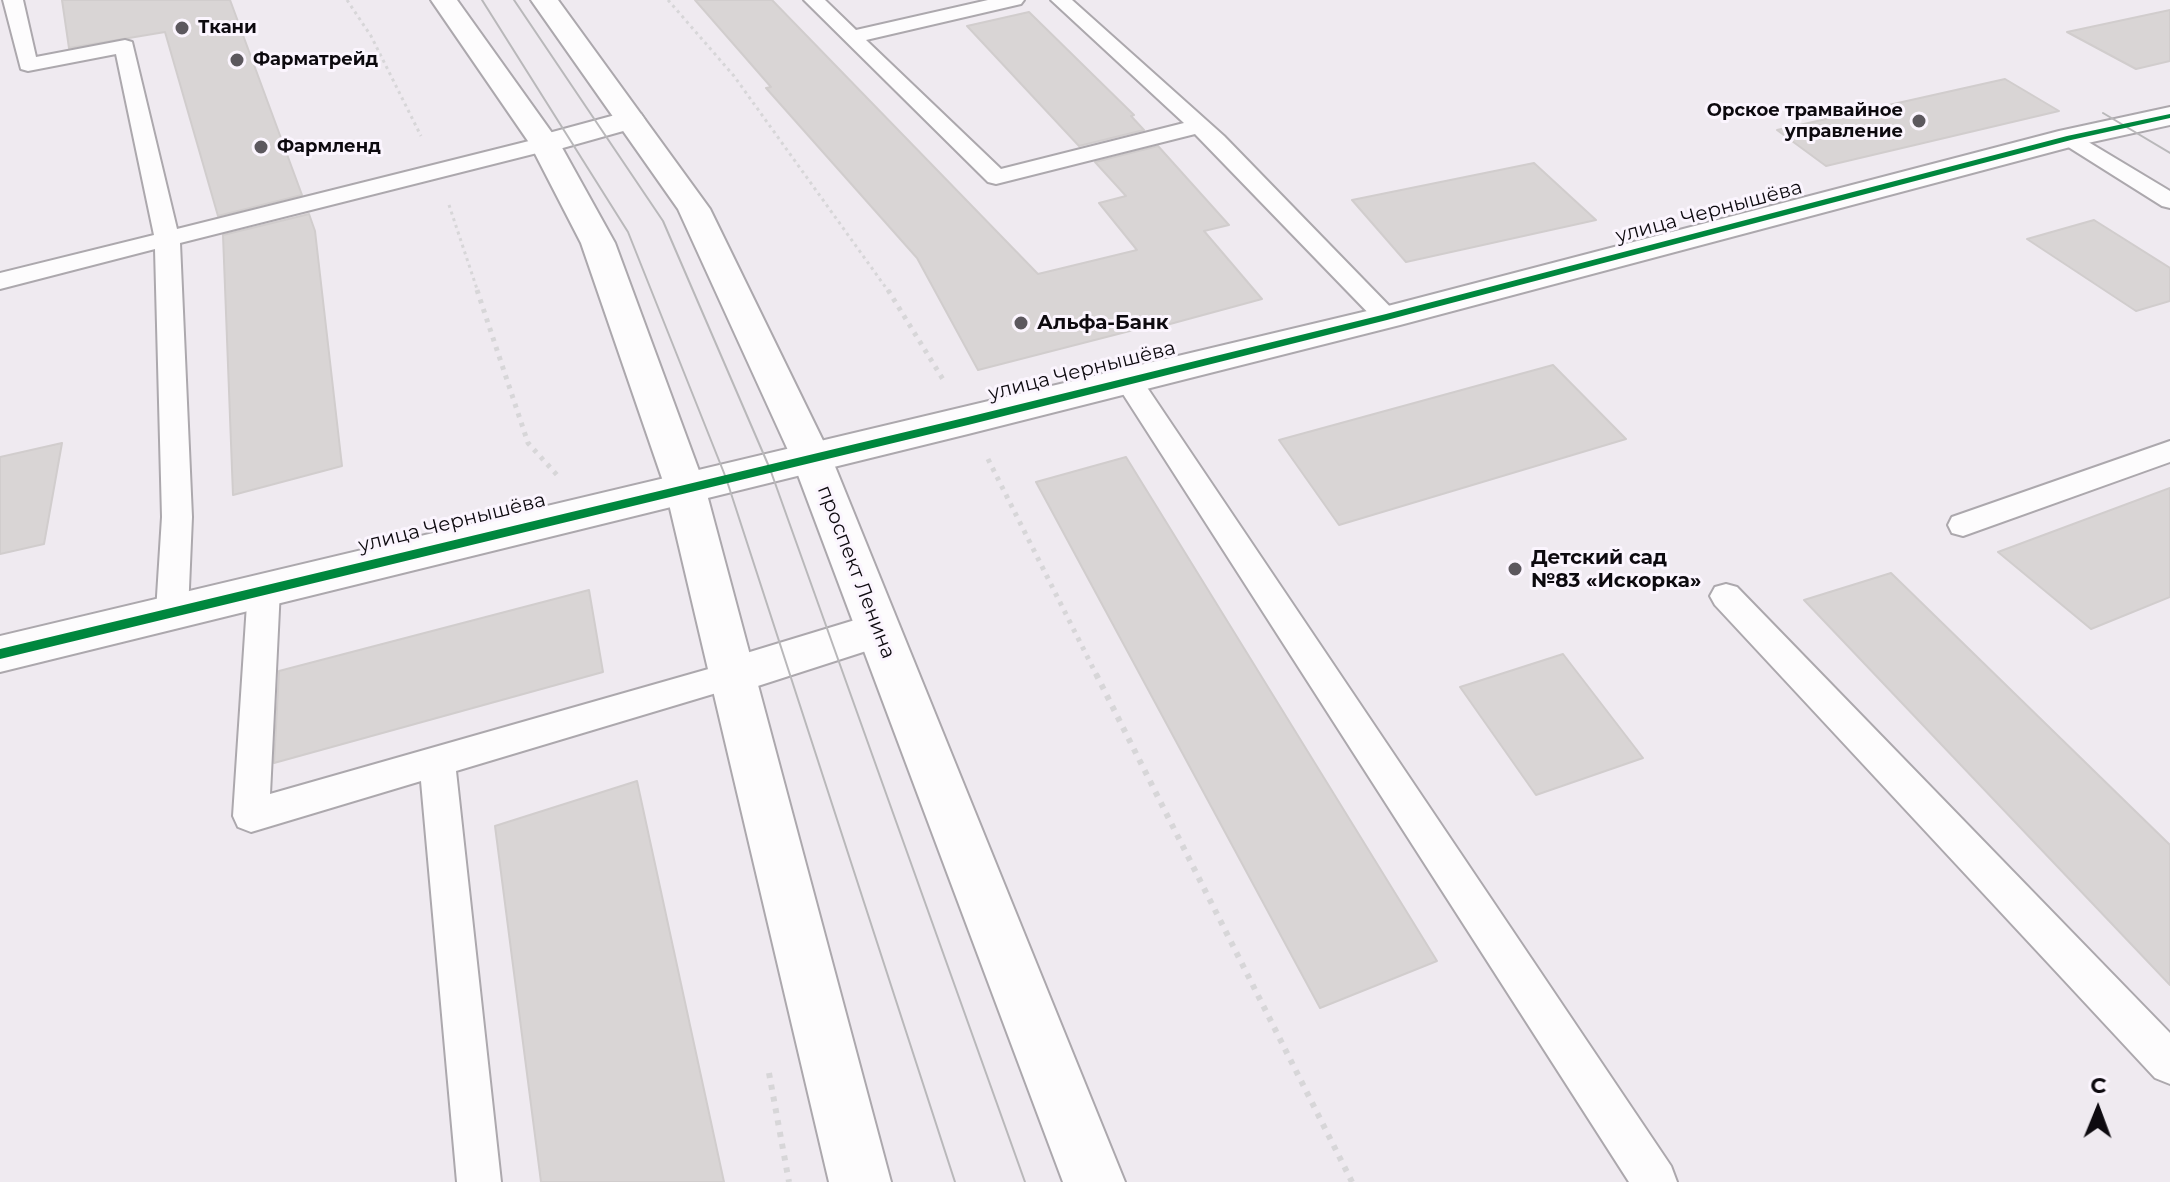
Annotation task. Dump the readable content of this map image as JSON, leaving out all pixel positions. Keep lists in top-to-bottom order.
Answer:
{
  "streets": {
    "main road": ["улица Чернышёва", "проспект Ленина"]
  },
  "crossings": [
    ["улица Чернышёва", "проспект Ленина"]
  ],
  "places": [
    "Ткани",
    "Фарматрейд",
    "Орское трамвайное управление",
    "Фармленд",
    "Альфа-Банк",
    "Детский сад №83 «Искорка»"
  ],
  "north": "top"
}
